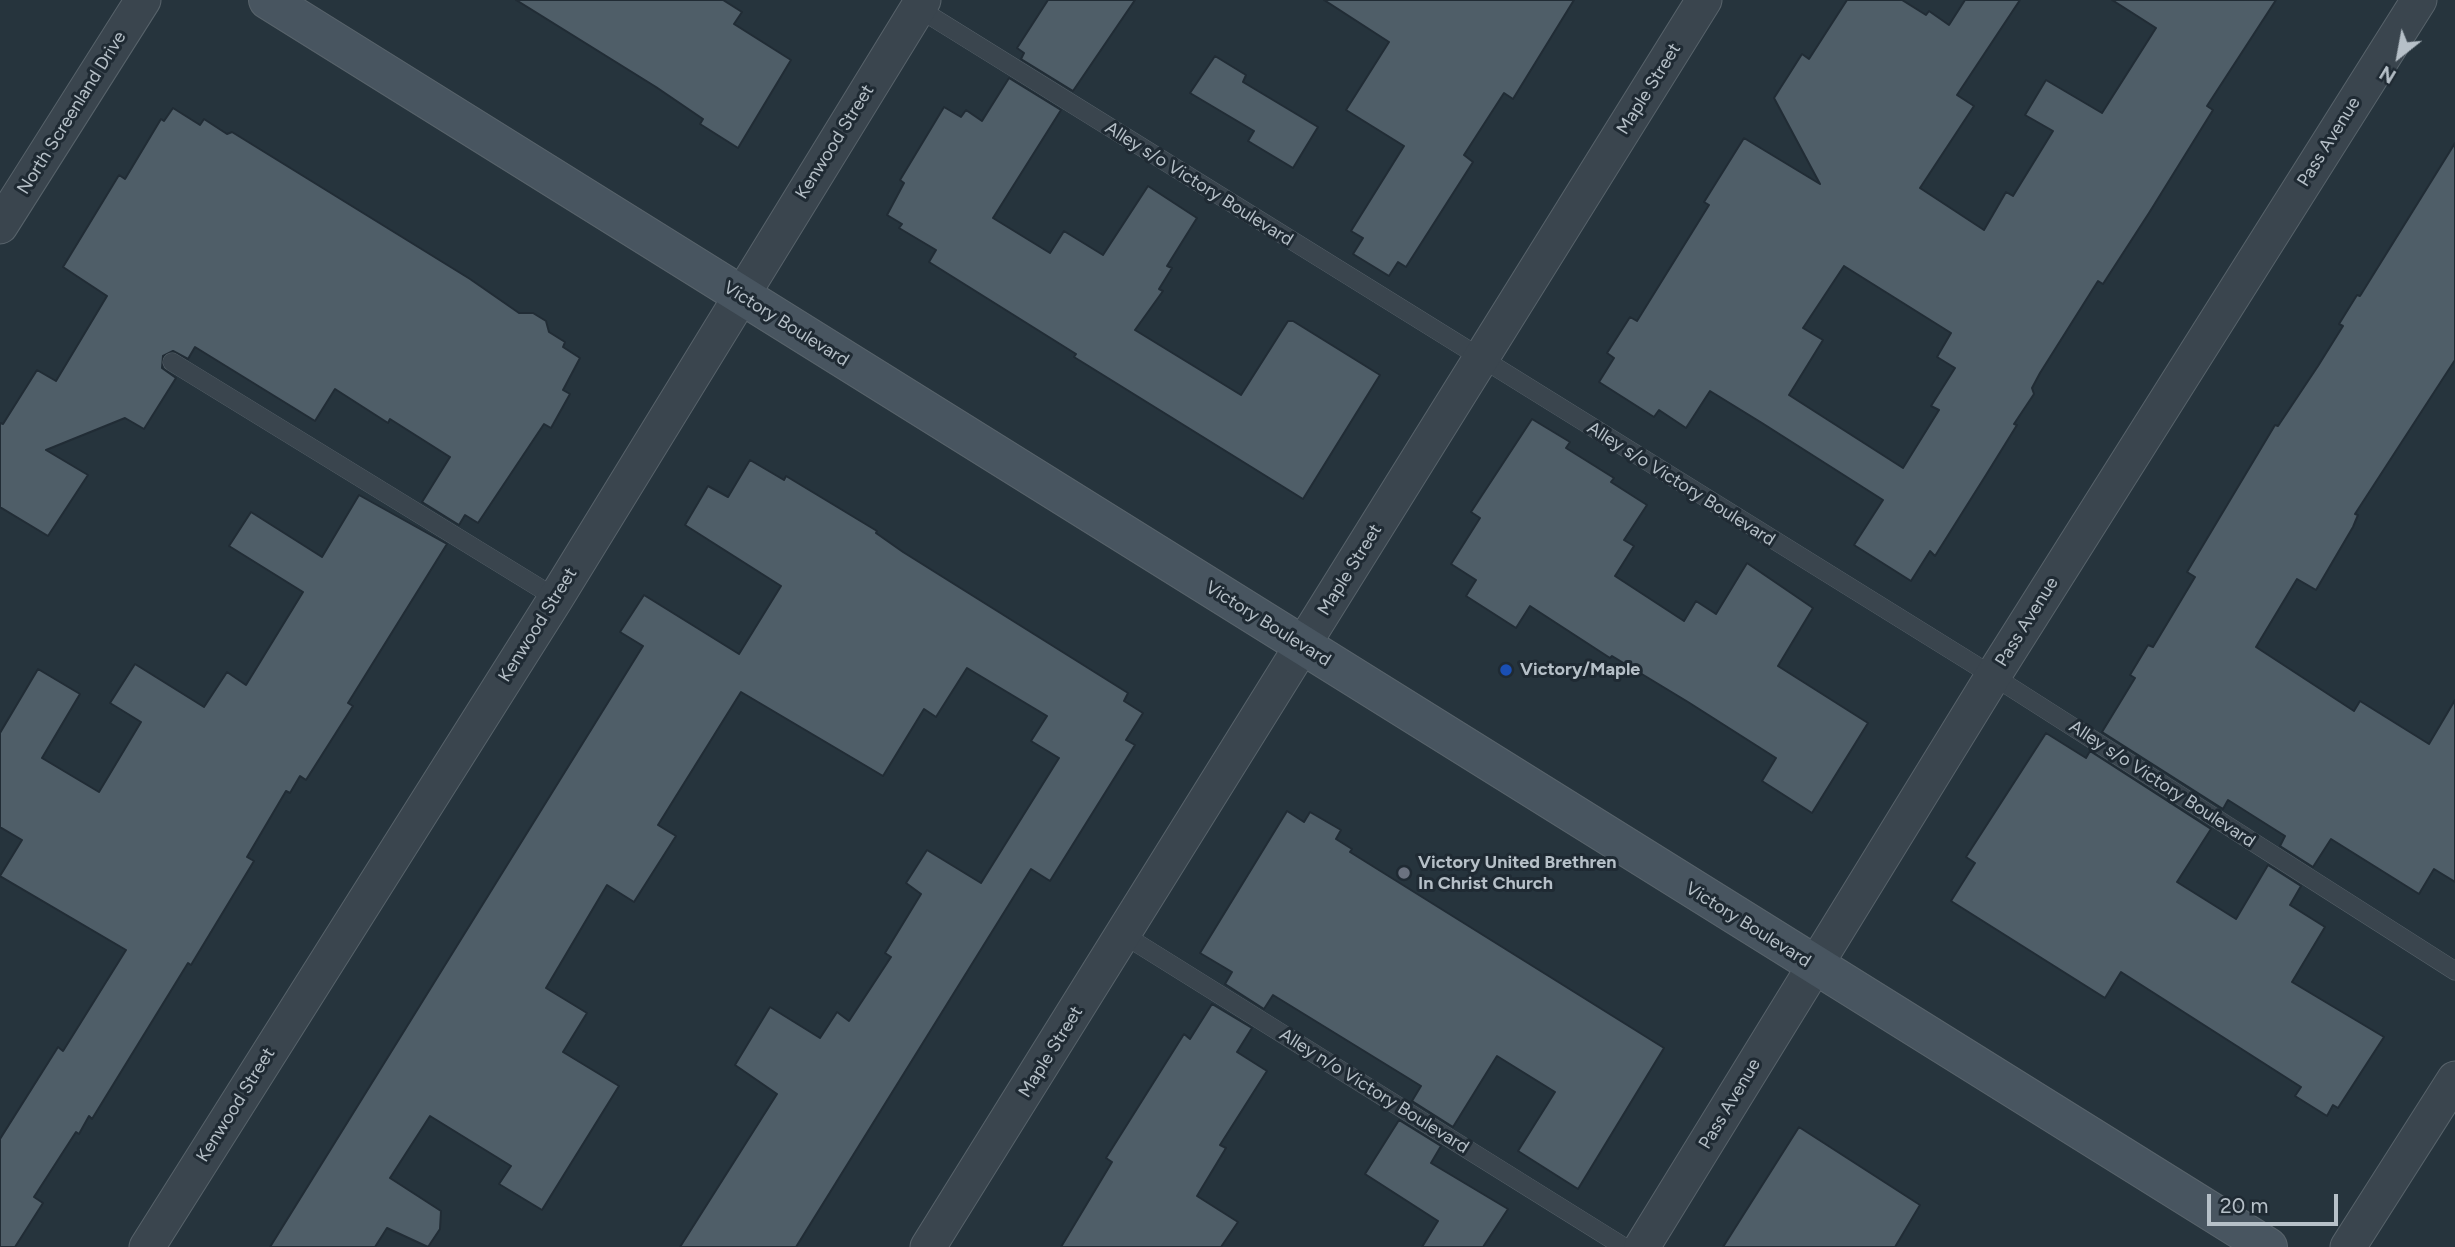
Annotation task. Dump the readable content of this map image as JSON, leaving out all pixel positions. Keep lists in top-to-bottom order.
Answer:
{
  "streets": {
    "main road": ["Victory Boulevard"],
    "street": [
      "Maple Street",
      "North Screenland Drive",
      "Kenwood Street",
      "Pass Avenue"
    ],
    "lane": ["Alley s/o Victory Boulevard", "Alley n/o Victory Boulevard"]
  },
  "crossings": [
    ["Maple Street", "Alley s/o Victory Boulevard"],
    ["Maple Street", "Victory Boulevard"],
    ["Maple Street", "Alley n/o Victory Boulevard"],
    ["Kenwood Street", "Alley s/o Victory Boulevard"],
    ["Kenwood Street", "Victory Boulevard"],
    ["Pass Avenue", "Alley s/o Victory Boulevard"],
    ["Pass Avenue", "Victory Boulevard"]
  ],
  "places": ["Victory/Maple", "Victory United Brethren In Christ Church"],
  "scale_bar": "20 m",
  "north": "bottom left"
}
